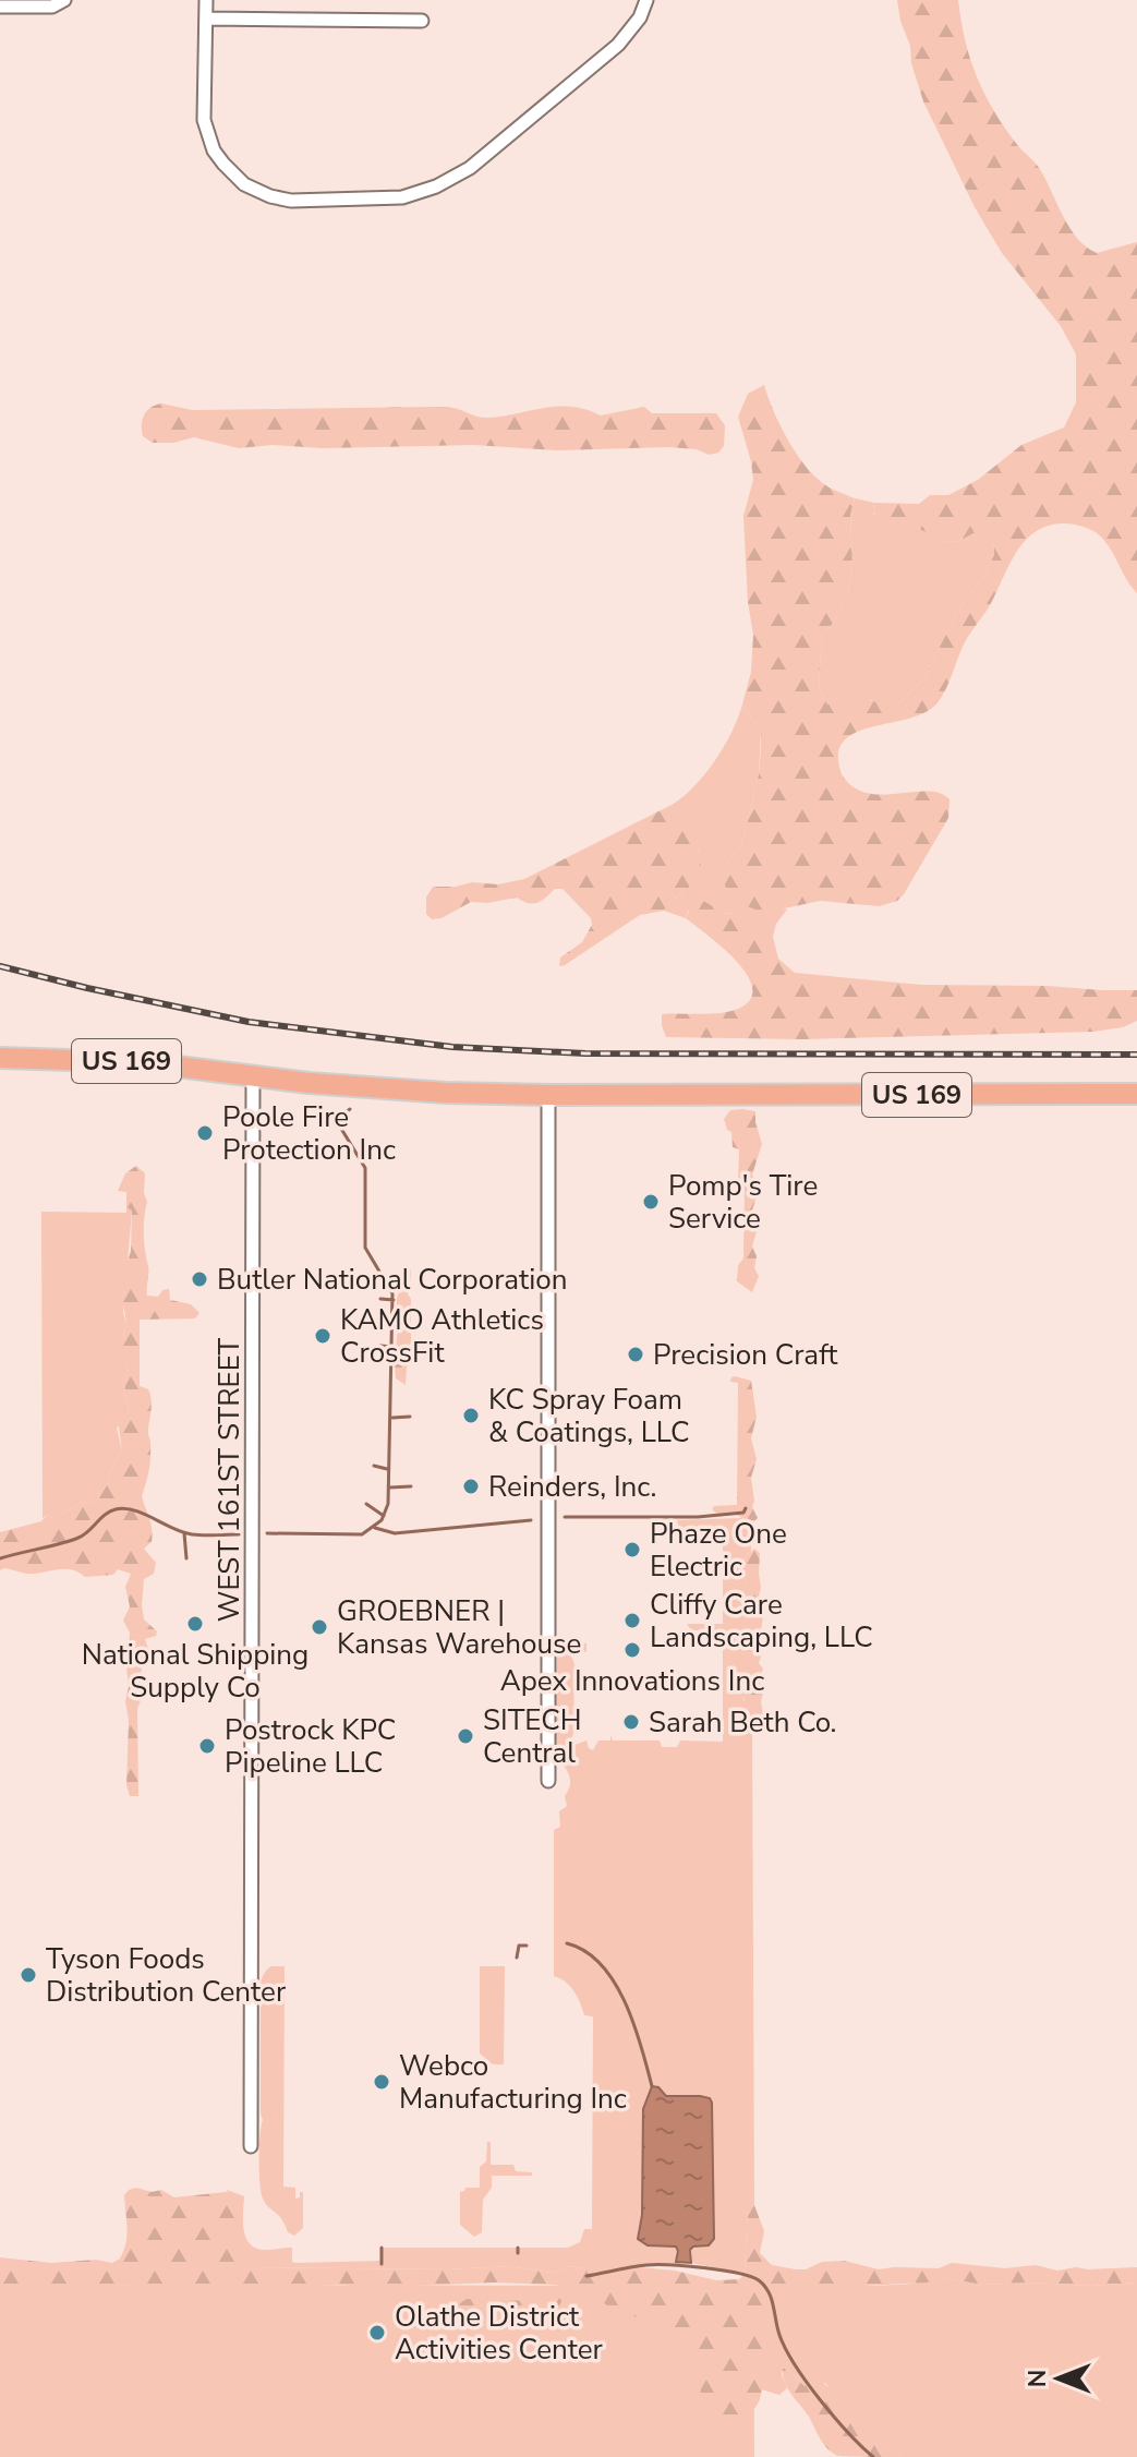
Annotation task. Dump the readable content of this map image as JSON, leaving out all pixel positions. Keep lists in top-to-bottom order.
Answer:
{
  "streets": {
    "highway": ["US 169"],
    "street": ["WEST 161ST STREET"]
  },
  "crossings": [
    ["US 169", "WEST 161ST STREET"]
  ],
  "places": [
    "Poole Fire Protection Inc",
    "Pomp's Tire Service",
    "Butler National Corporation",
    "KAMO Athletics CrossFit",
    "Precision Craft",
    "KC Spray Foam & Coatings, LLC",
    "Reinders, Inc.",
    "Phaze One Electric",
    "Cliffy Care Landscaping, LLC",
    "National Shipping Supply Co",
    "GROEBNER | Kansas Warehouse",
    "Apex Innovations Inc",
    "Sarah Beth Co.",
    "SITECH Central",
    "Postrock KPC Pipeline LLC",
    "Tyson Foods Distribution Center",
    "Webco Manufacturing Inc",
    "Olathe District Activities Center"
  ],
  "north": "left"
}
